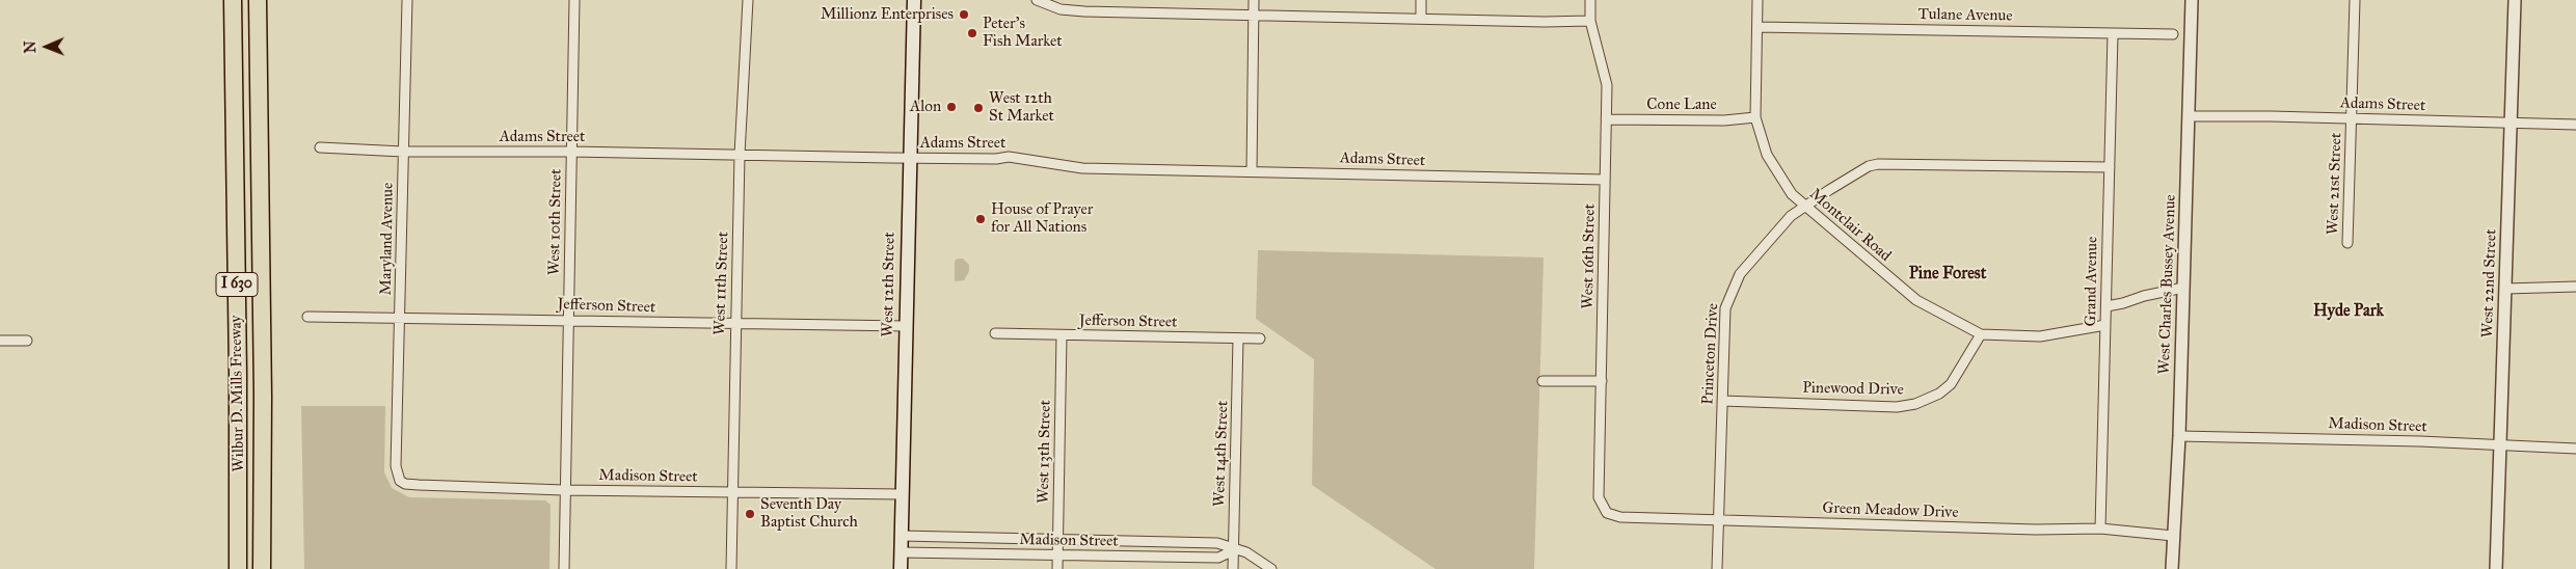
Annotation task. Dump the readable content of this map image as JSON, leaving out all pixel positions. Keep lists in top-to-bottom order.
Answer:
{
  "streets": {
    "highway": ["I 630", "Wilbur D. Mills Freeway"],
    "main road": ["West 12th Street"],
    "street": [
      "Tulane Avenue",
      "Cone Lane",
      "Adams Street",
      "West 21st Street",
      "West 10th Street",
      "Montclair Road",
      "Maryland Avenue",
      "West 16th Street",
      "Grand Avenue",
      "West 11th Street",
      "West 22nd Street",
      "West Charles Bussey Avenue",
      "Jefferson Street",
      "Princeton Drive",
      "Pinewood Drive",
      "Madison Street",
      "West 13th Street",
      "West 14th Street",
      "Green Meadow Drive"
    ]
  },
  "crossings": [
    ["Tulane Avenue", "Montclair Road"],
    ["Tulane Avenue", "Grand Avenue"],
    ["Cone Lane", "Montclair Road"],
    ["Cone Lane", "West 16th Street"],
    ["Adams Street", "West 21st Street"],
    ["Adams Street", "West 10th Street"],
    ["Adams Street", "Maryland Avenue"],
    ["Adams Street", "West 16th Street"],
    ["Adams Street", "West 11th Street"],
    ["Adams Street", "West 22nd Street"],
    ["Adams Street", "West 12th Street"],
    ["Adams Street", "West Charles Bussey Avenue"],
    ["West 10th Street", "Jefferson Street"],
    ["West 10th Street", "Madison Street"],
    ["Montclair Road", "Grand Avenue"],
    ["Montclair Road", "Princeton Drive"],
    ["Montclair Road", "Pinewood Drive"],
    ["Maryland Avenue", "Jefferson Street"],
    ["Maryland Avenue", "Madison Street"],
    ["West 16th Street", "Green Meadow Drive"],
    ["Grand Avenue", "Princeton Drive"],
    ["Grand Avenue", "Green Meadow Drive"],
    ["West 11th Street", "Jefferson Street"],
    ["West 11th Street", "Madison Street"],
    ["West 22nd Street", "Madison Street"],
    ["West 12th Street", "Jefferson Street"],
    ["West 12th Street", "Madison Street"],
    ["West Charles Bussey Avenue", "Madison Street"],
    ["West Charles Bussey Avenue", "Green Meadow Drive"],
    ["Jefferson Street", "West 13th Street"],
    ["Jefferson Street", "West 14th Street"],
    ["Princeton Drive", "Pinewood Drive"],
    ["Princeton Drive", "Green Meadow Drive"],
    ["Madison Street", "West 13th Street"],
    ["Madison Street", "West 14th Street"]
  ],
  "districts": ["Pine Forest", "Hyde Park"],
  "places": [
    "Millionz Enterprises",
    "Peter's Fish Market",
    "Alon",
    "West 12th St Market",
    "House of Prayer for All Nations",
    "Seventh Day Baptist Church"
  ],
  "north": "left"
}
